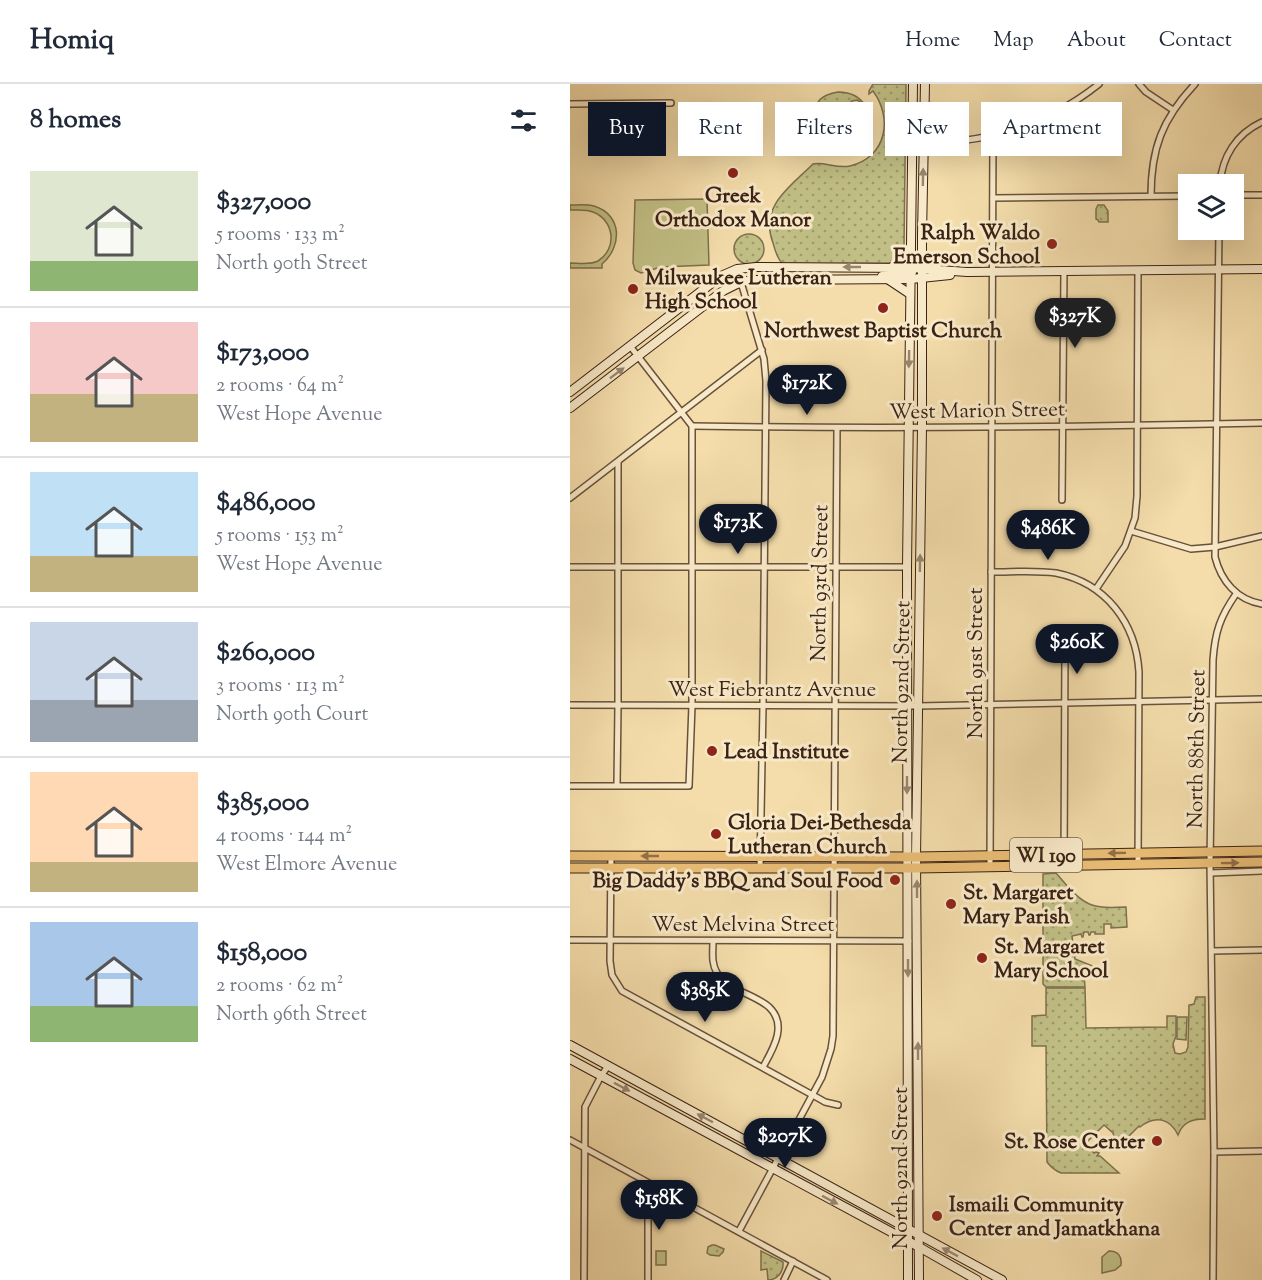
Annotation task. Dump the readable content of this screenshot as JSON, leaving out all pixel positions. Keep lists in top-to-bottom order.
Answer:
{
  "streets": {
    "main road": ["North 92nd Street", "WI 190"],
    "street": [
      "West Marion Street",
      "North 93rd Street",
      "North 91st Street",
      "West Fiebrantz Avenue",
      "North 88th Street",
      "West Melvina Street"
    ]
  },
  "crossings": [
    ["West Marion Street", "North 93rd Street"],
    ["West Marion Street", "North 91st Street"],
    ["West Marion Street", "North 92nd Street"],
    ["North 93rd Street", "West Fiebrantz Avenue"],
    ["North 93rd Street", "WI 190"],
    ["North 93rd Street", "West Melvina Street"],
    ["North 91st Street", "West Fiebrantz Avenue"],
    ["North 91st Street", "WI 190"],
    ["North 92nd Street", "West Fiebrantz Avenue"],
    ["North 92nd Street", "WI 190"],
    ["North 92nd Street", "West Melvina Street"],
    ["West Fiebrantz Avenue", "North 88th Street"],
    ["North 88th Street", "WI 190"]
  ],
  "places": [
    "Greek Orthodox Manor",
    "Ralph Waldo Emerson School",
    "Milwaukee Lutheran High School",
    "Northwest Baptist Church",
    "Lead Institute",
    "Gloria Dei-Bethesda Lutheran Church",
    "Big Daddy's BBQ and Soul Food",
    "St. Margaret Mary Parish",
    "St. Margaret Mary School",
    "St. Rose Center",
    "Ismaili Community Center and Jamatkhana"
  ],
  "page": {
    "header": "Homiq",
    "nav": [
      "Home",
      "Map",
      "About",
      "Contact"
    ],
    "heading": "8 homes",
    "chip": [
      "Buy",
      "Rent",
      "Filters",
      "New",
      "Apartment"
    ],
    "list": [
      {
        "name": "$327,000",
        "note": "5 rooms · 133 m² · North 90th Street"
      },
      {
        "name": "$173,000",
        "note": "2 rooms · 64 m² · West Hope Avenue"
      },
      {
        "name": "$486,000",
        "note": "5 rooms · 153 m² · West Hope Avenue"
      },
      {
        "name": "$260,000",
        "note": "3 rooms · 113 m² · North 90th Court"
      },
      {
        "name": "$385,000",
        "note": "4 rooms · 144 m² · West Elmore Avenue"
      },
      {
        "name": "$158,000",
        "note": "2 rooms · 62 m² · North 96th Street"
      }
    ],
    "price": [
      "$327K",
      "$172K",
      "$173K",
      "$486K",
      "$260K",
      "$385K",
      "$207K",
      "$158K"
    ]
  }
}
